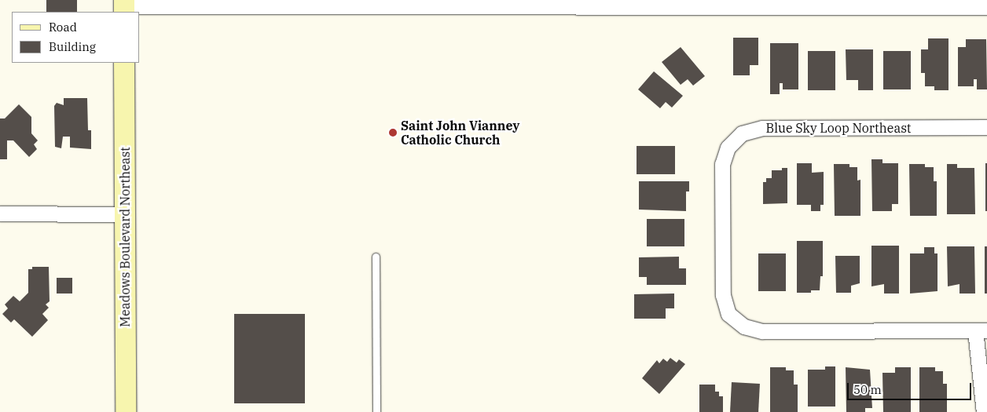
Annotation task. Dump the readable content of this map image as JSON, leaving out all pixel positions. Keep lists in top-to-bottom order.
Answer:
{
  "streets": {
    "street": ["Blue Sky Loop Northeast", "Meadows Boulevard Northeast"]
  },
  "places": ["Saint John Vianney Catholic Church"],
  "legend": ["Road", "Building"],
  "scale_bar": "50 m"
}
